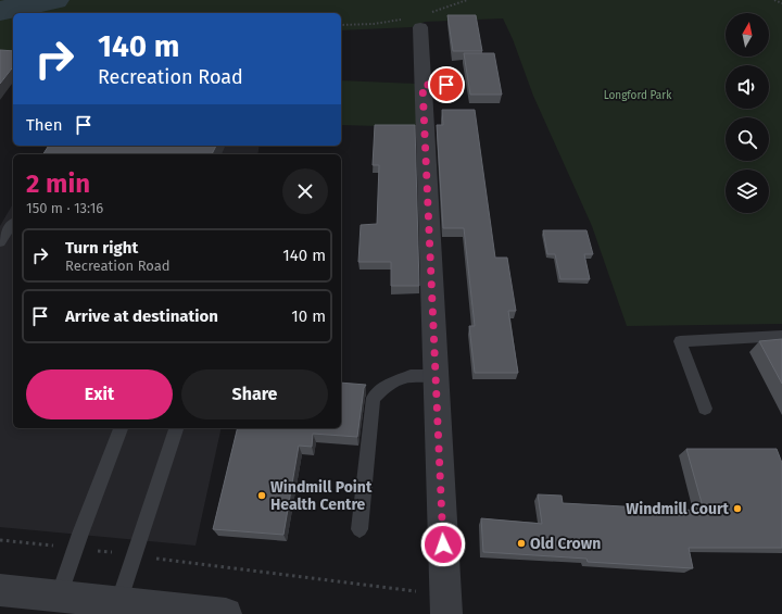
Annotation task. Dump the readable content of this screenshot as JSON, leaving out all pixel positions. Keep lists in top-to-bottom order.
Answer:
{
  "parks": ["Longford Park"],
  "places": ["Windmill Point Health Centre", "Windmill Court", "Old Crown"],
  "north": "top",
  "page": {
    "turn": ["140 m", "Recreation Road"],
    "then": "Then",
    "heading": ["2 min", "150 m · 13:16"],
    "list": [
      {
        "name": "Turn right",
        "note": "Recreation Road",
        "value": "140 m"
      },
      {
        "name": "Arrive at destination",
        "value": "10 m"
      }
    ],
    "buttons": ["Exit", "Share"]
  }
}
